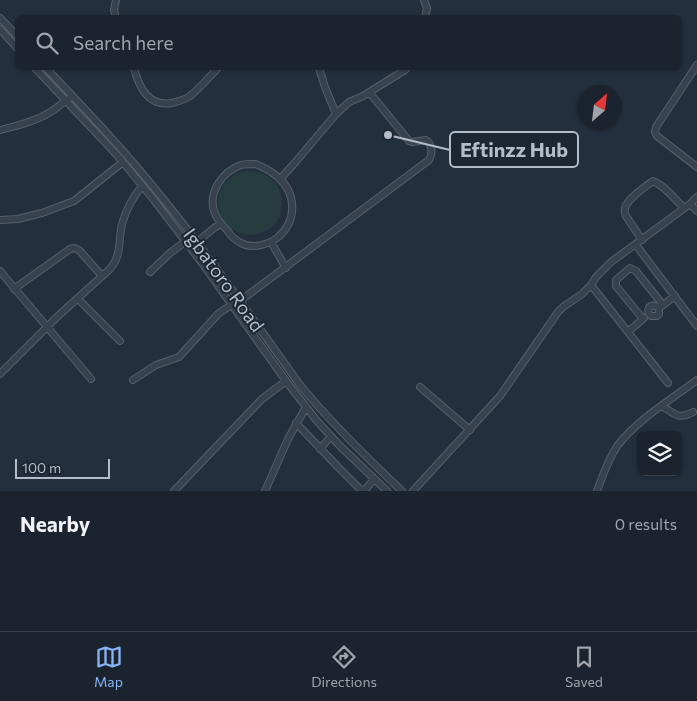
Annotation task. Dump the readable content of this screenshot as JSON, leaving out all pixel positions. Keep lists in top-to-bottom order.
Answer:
{
  "streets": {
    "street": ["Igbatoro Road"]
  },
  "places": ["Eftinzz Hub"],
  "scale_bar": "100 m",
  "north": "top right",
  "page": {
    "search": "Search here",
    "scale": "100 m",
    "heading": ["Nearby", "0 results"],
    "nav": ["Map", "Directions", "Saved"]
  }
}
